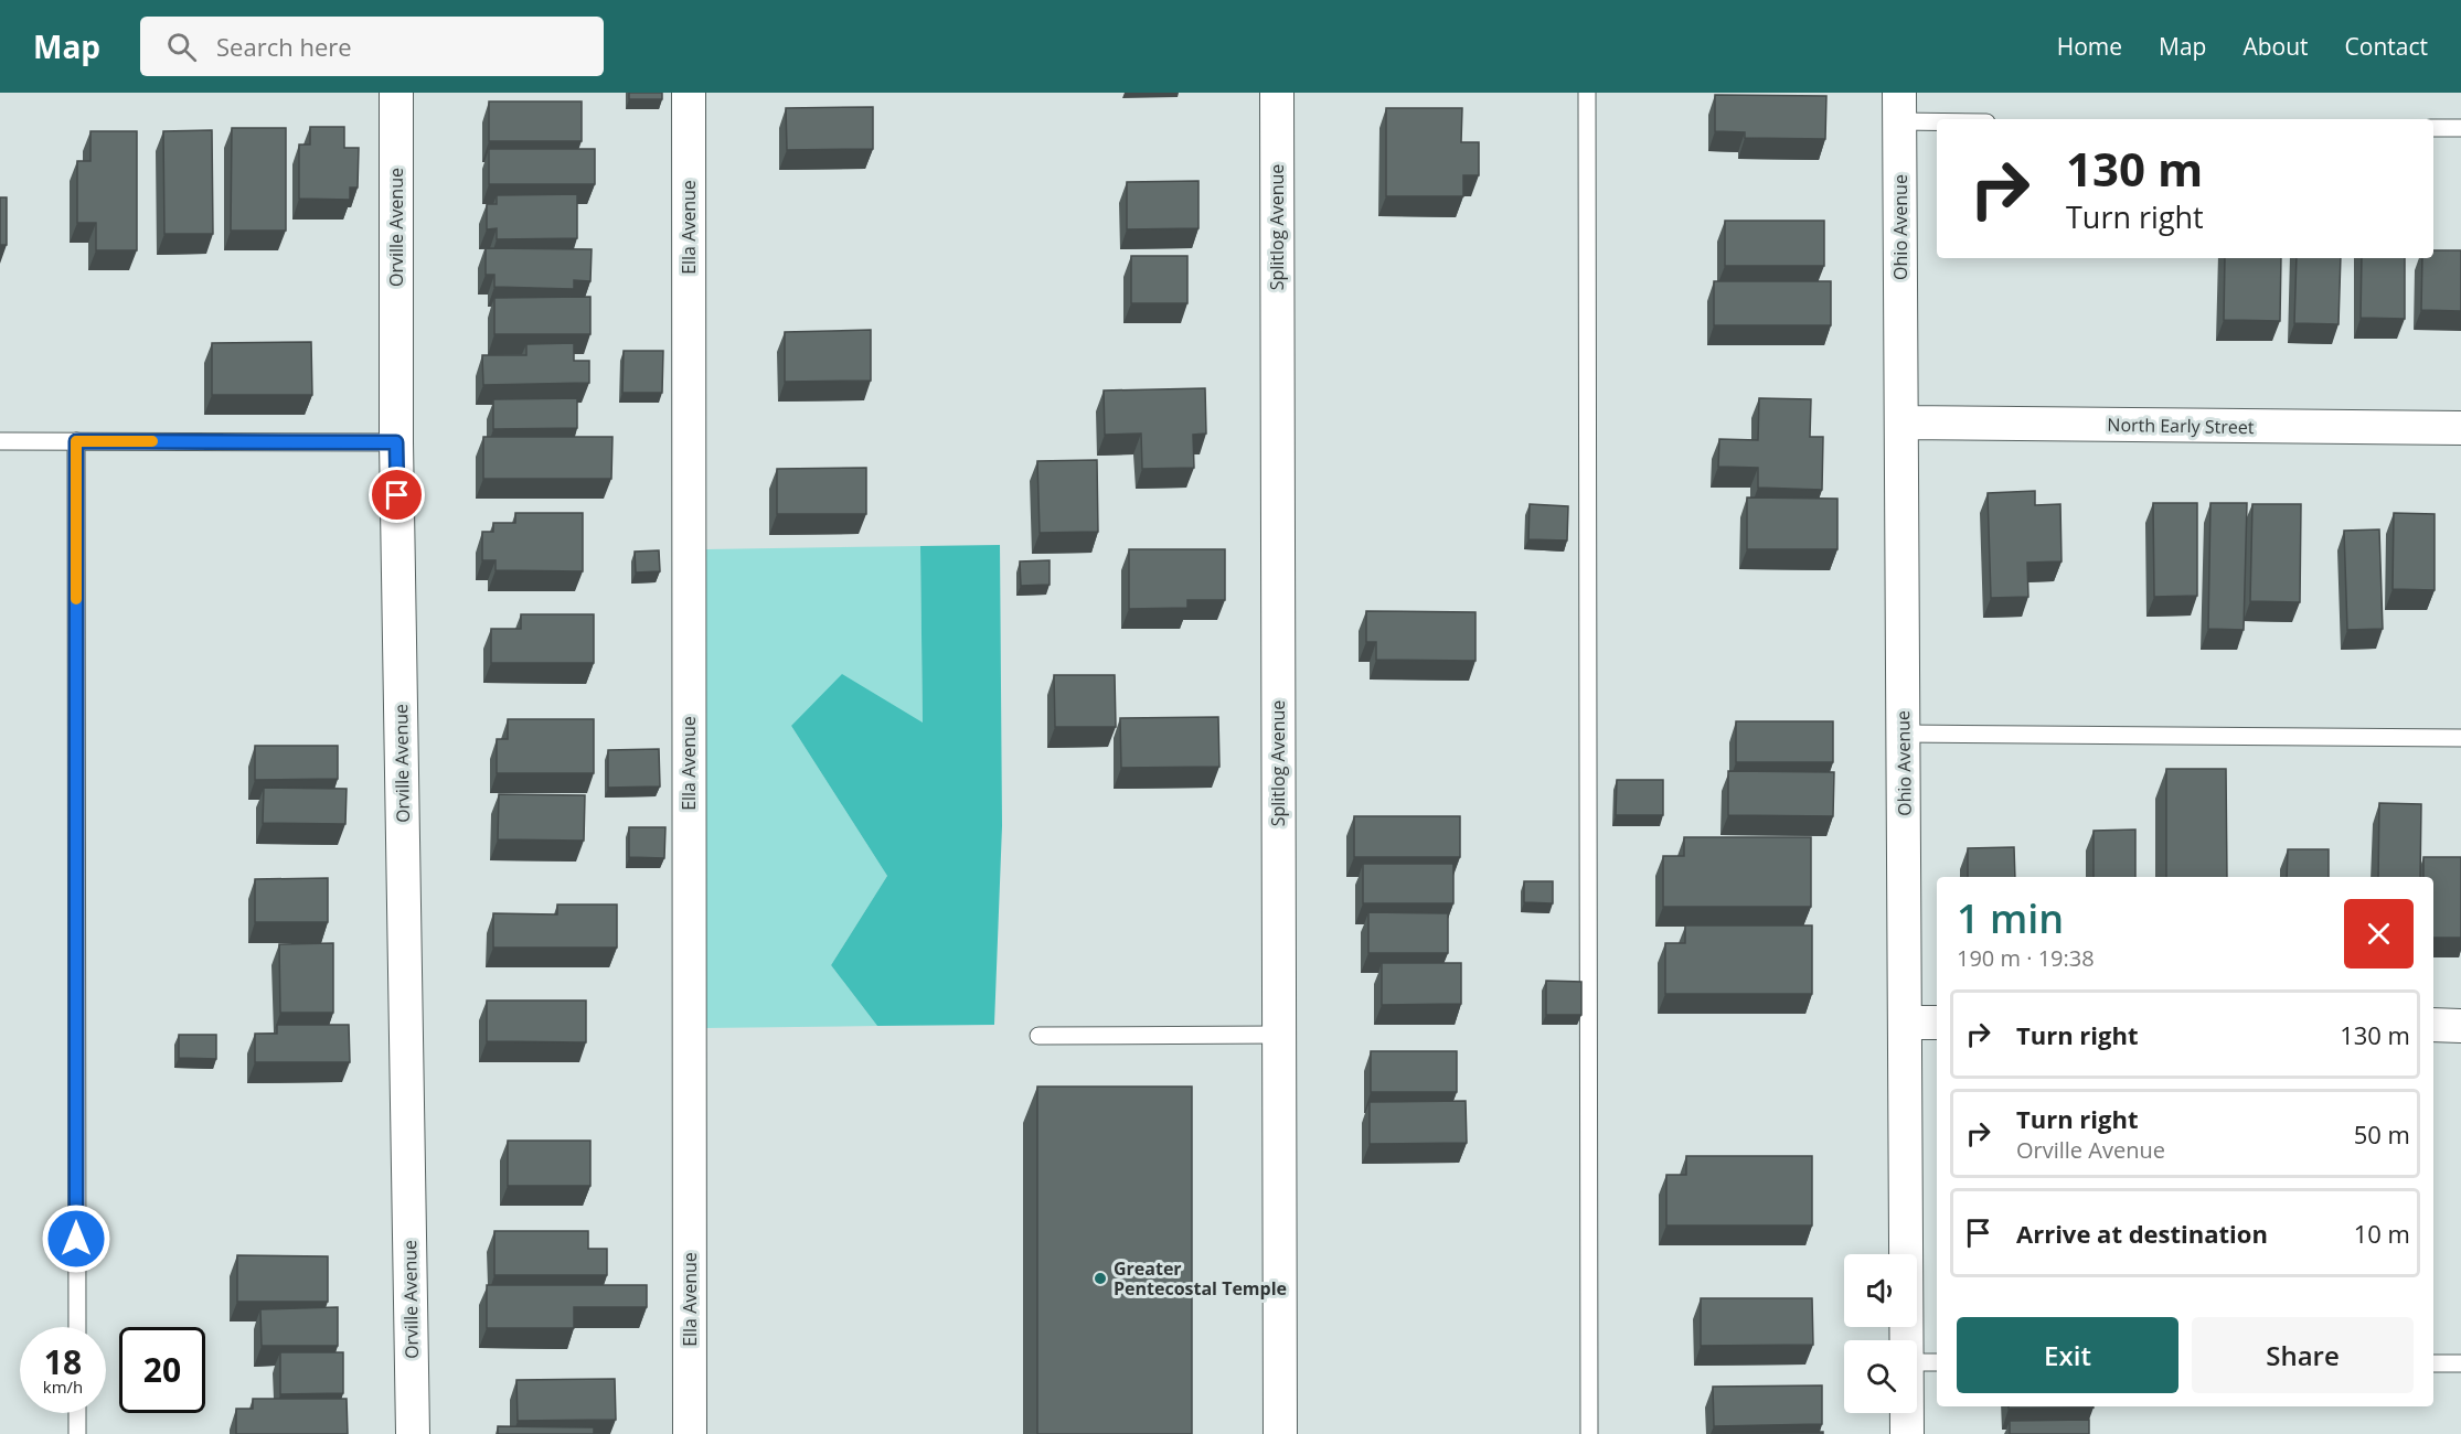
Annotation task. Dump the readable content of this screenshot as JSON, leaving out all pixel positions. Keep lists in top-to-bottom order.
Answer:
{
  "streets": {
    "street": [
      "Orville Avenue",
      "Ella Avenue",
      "Splitlog Avenue",
      "Ohio Avenue",
      "North Early Street"
    ]
  },
  "crossings": [
    ["Ohio Avenue", "North Early Street"]
  ],
  "places": ["Greater Pentecostal Temple"],
  "page": {
    "header": "Map",
    "search": "Search here",
    "nav": [
      "Home",
      "Map",
      "About",
      "Contact"
    ],
    "turn": ["130 m", "Turn right"],
    "heading": ["1 min", "190 m · 19:38"],
    "list": [
      {
        "name": "Turn right",
        "value": "130 m"
      },
      {
        "name": "Turn right",
        "note": "Orville Avenue",
        "value": "50 m"
      },
      {
        "name": "Arrive at destination",
        "value": "10 m"
      }
    ],
    "buttons": ["Exit", "Share"],
    "speed": "18 km/h",
    "limit": "20"
  }
}
